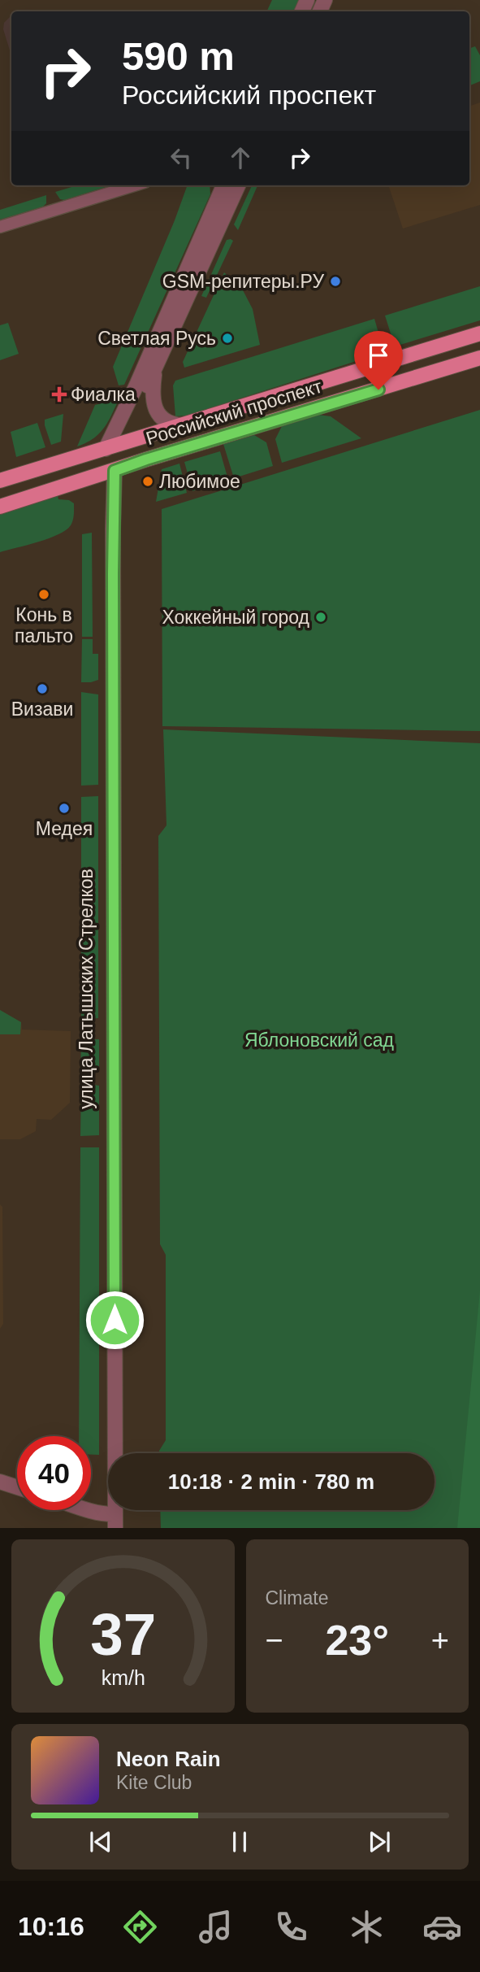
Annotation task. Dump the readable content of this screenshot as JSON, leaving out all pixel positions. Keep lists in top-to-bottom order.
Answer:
{
  "streets": {
    "main road": ["Российский проспект", "улица Латышских Стрелков"]
  },
  "crossings": [
    ["Российский проспект", "улица Латышских Стрелков"]
  ],
  "parks": ["Яблоновский сад"],
  "places": {
    "other": [
      "GSM-репитеры.РУ",
      "Светлая Русь",
      "Любимое",
      "Конь в пальто",
      "Хоккейный город",
      "Визави",
      "Медея"
    ],
    "health": ["Фиалка"]
  },
  "page": {
    "turn": ["590 m", "Российский проспект"],
    "limit": "40",
    "trip": "10:18 · 2 min · 780 m",
    "tile": "Climate",
    "heat": ["−", "23°", "+"],
    "song": ["Neon Rain", "Kite Club"],
    "tabs": "10:16",
    "gauge": ["37", "km/h"]
  }
}
